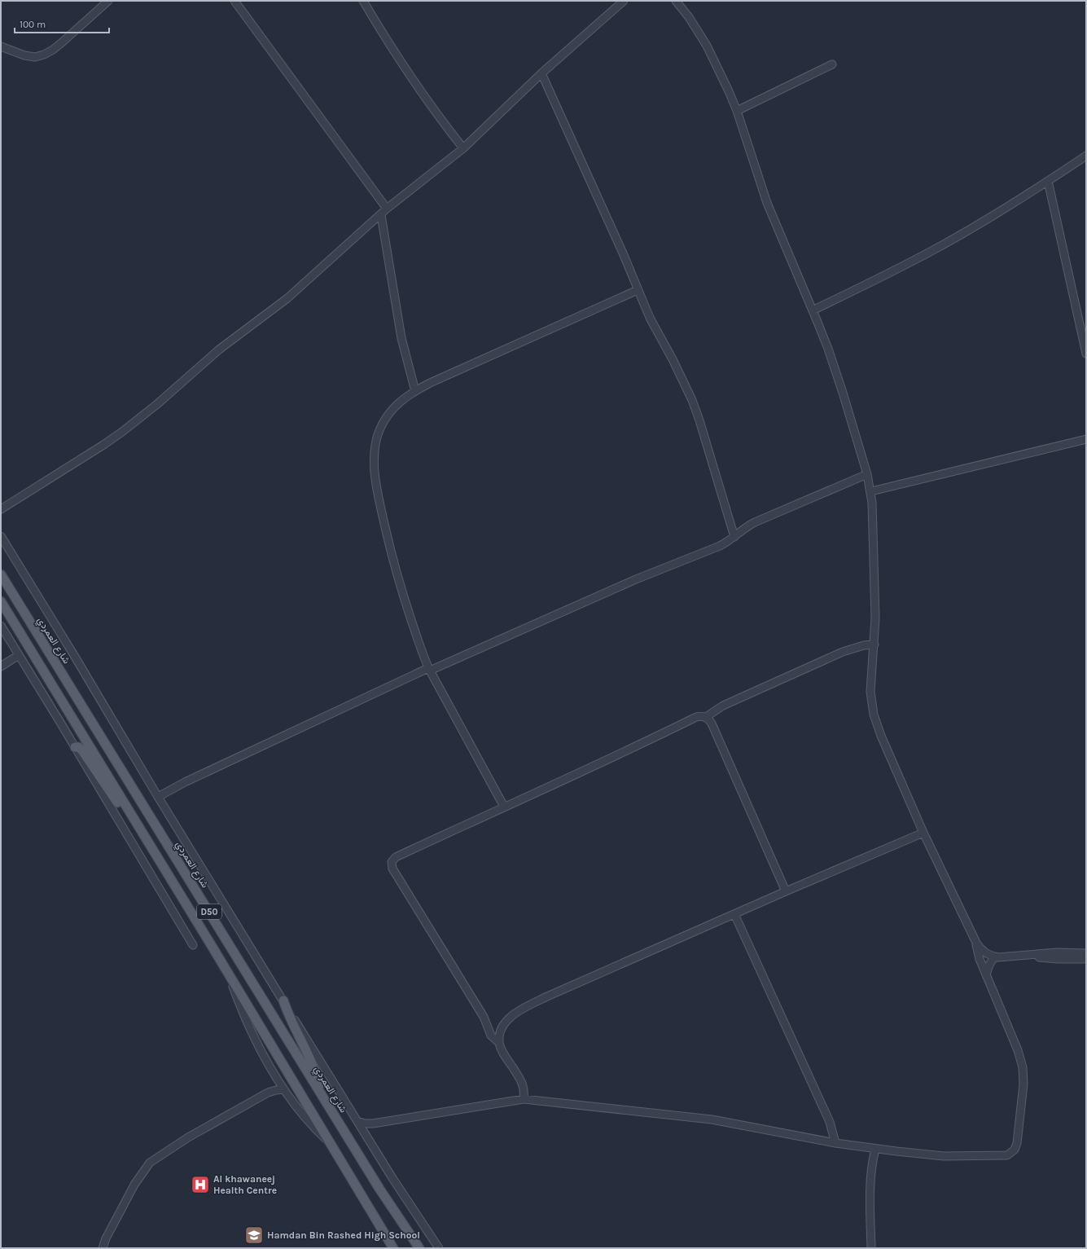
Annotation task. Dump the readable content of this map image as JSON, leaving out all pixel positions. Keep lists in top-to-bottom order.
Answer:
{
  "streets": {
    "main road": ["شارع العمردي", "D50"]
  },
  "places": {
    "hospital": ["Al khawaneej Health Centre"],
    "school or university": ["Hamdan Bin Rashed High School"]
  },
  "scale_bar": "100 m"
}
